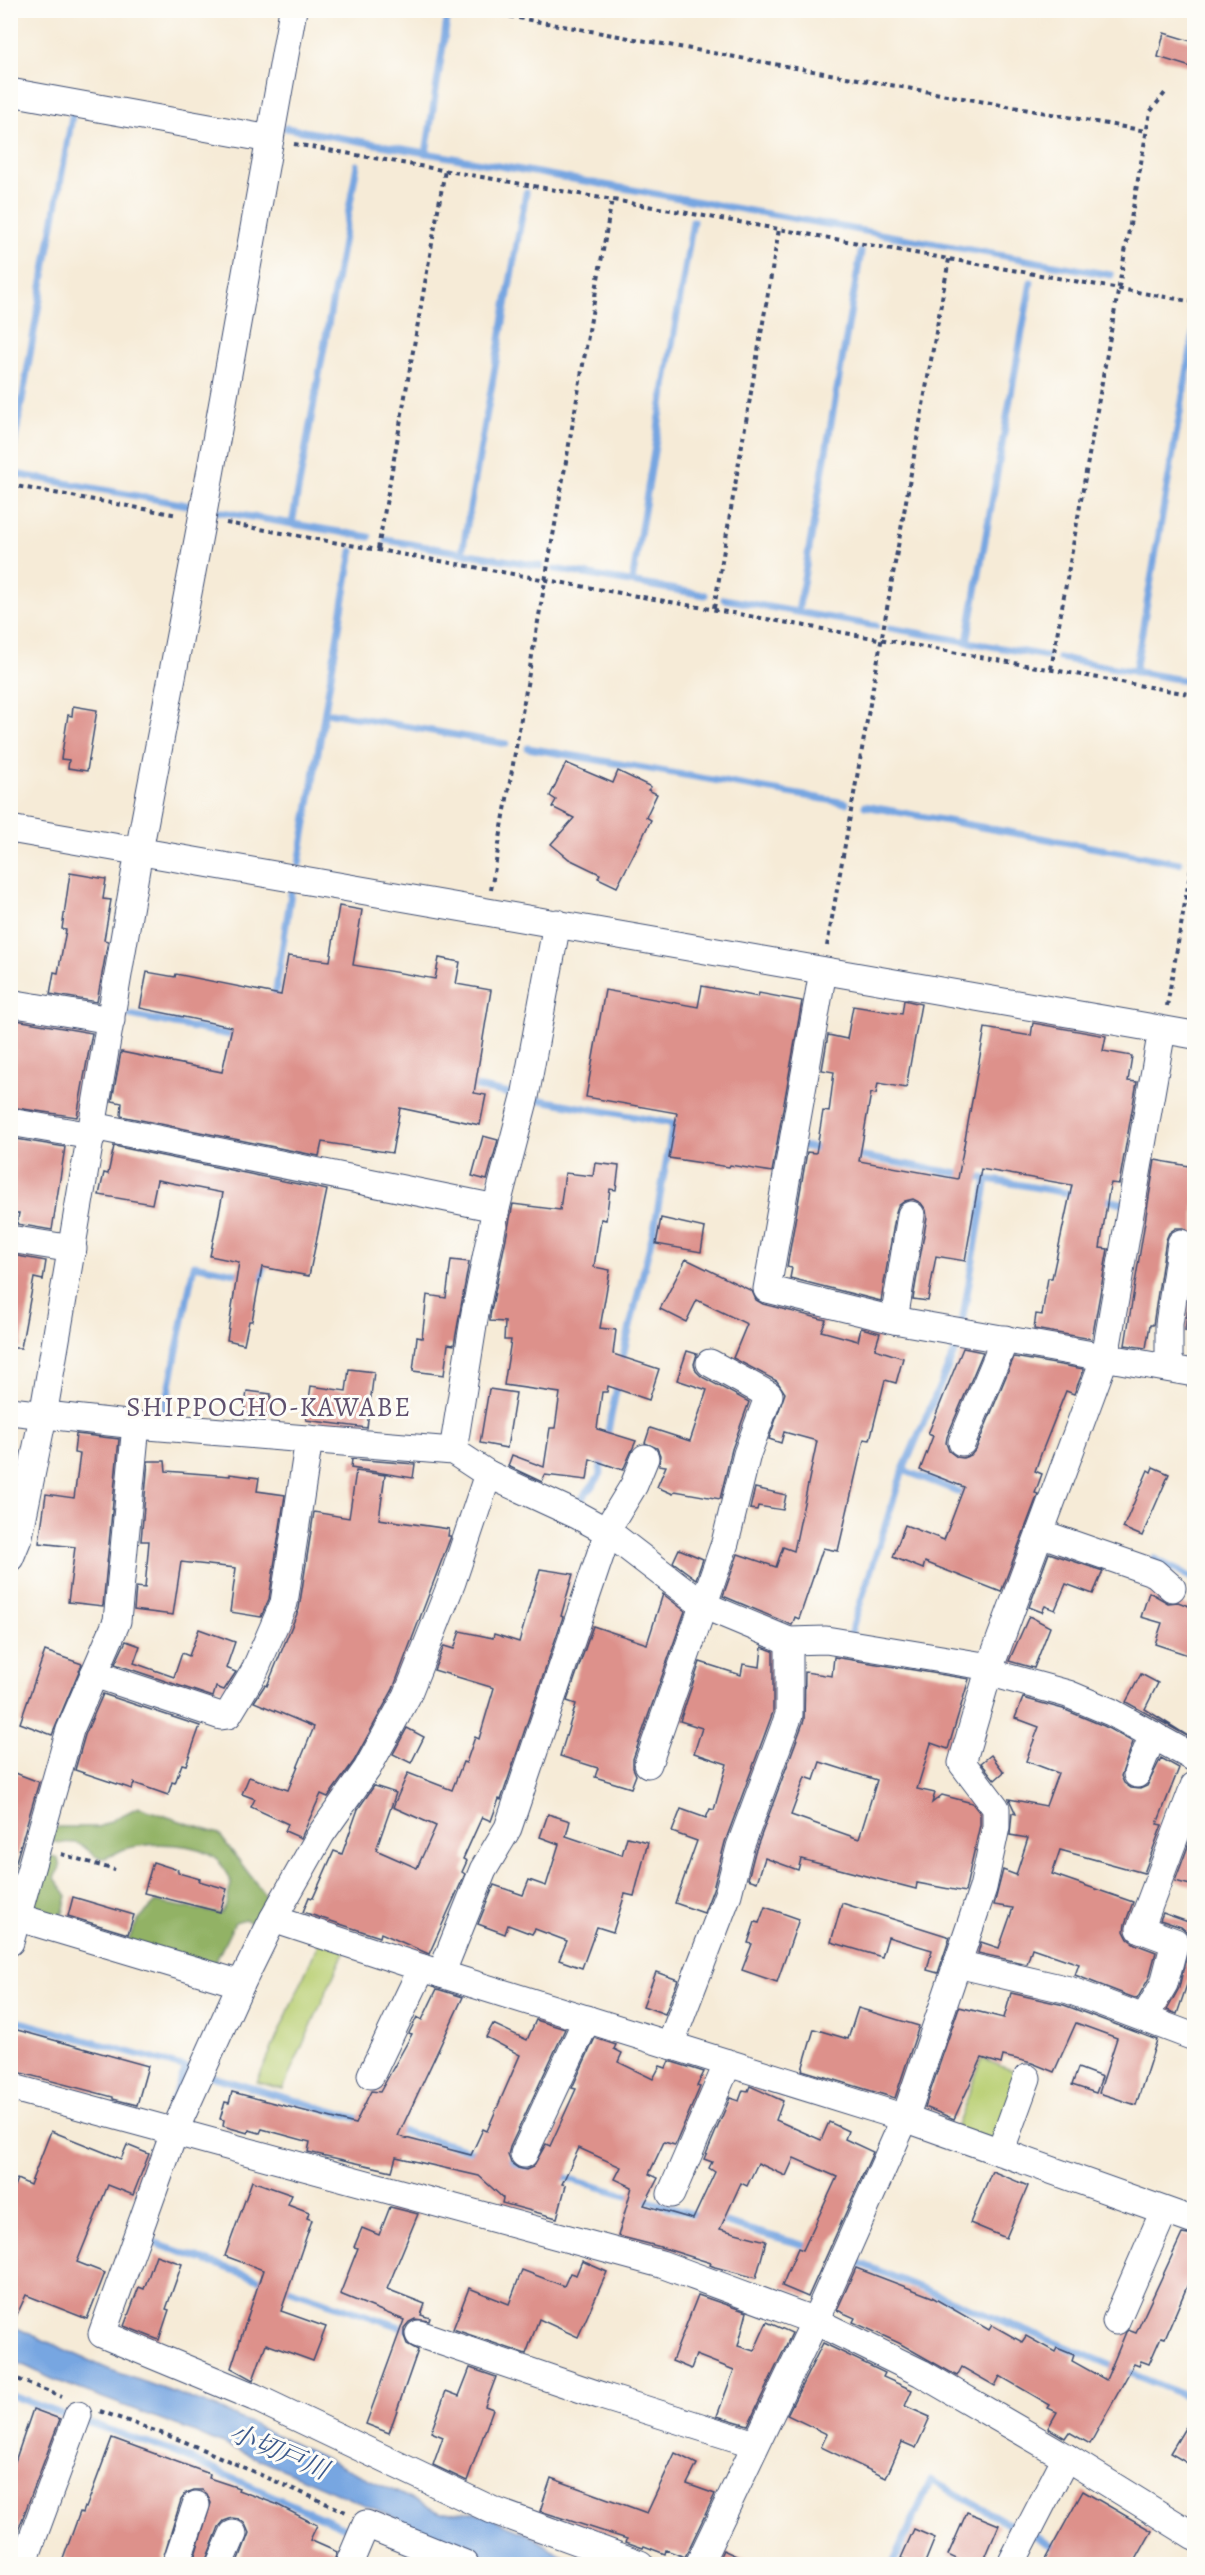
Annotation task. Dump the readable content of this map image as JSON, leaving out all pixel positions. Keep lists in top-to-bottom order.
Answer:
{
  "districts": ["SHIPPOCHO-KAWABE"],
  "water": ["小切戸川"]
}
